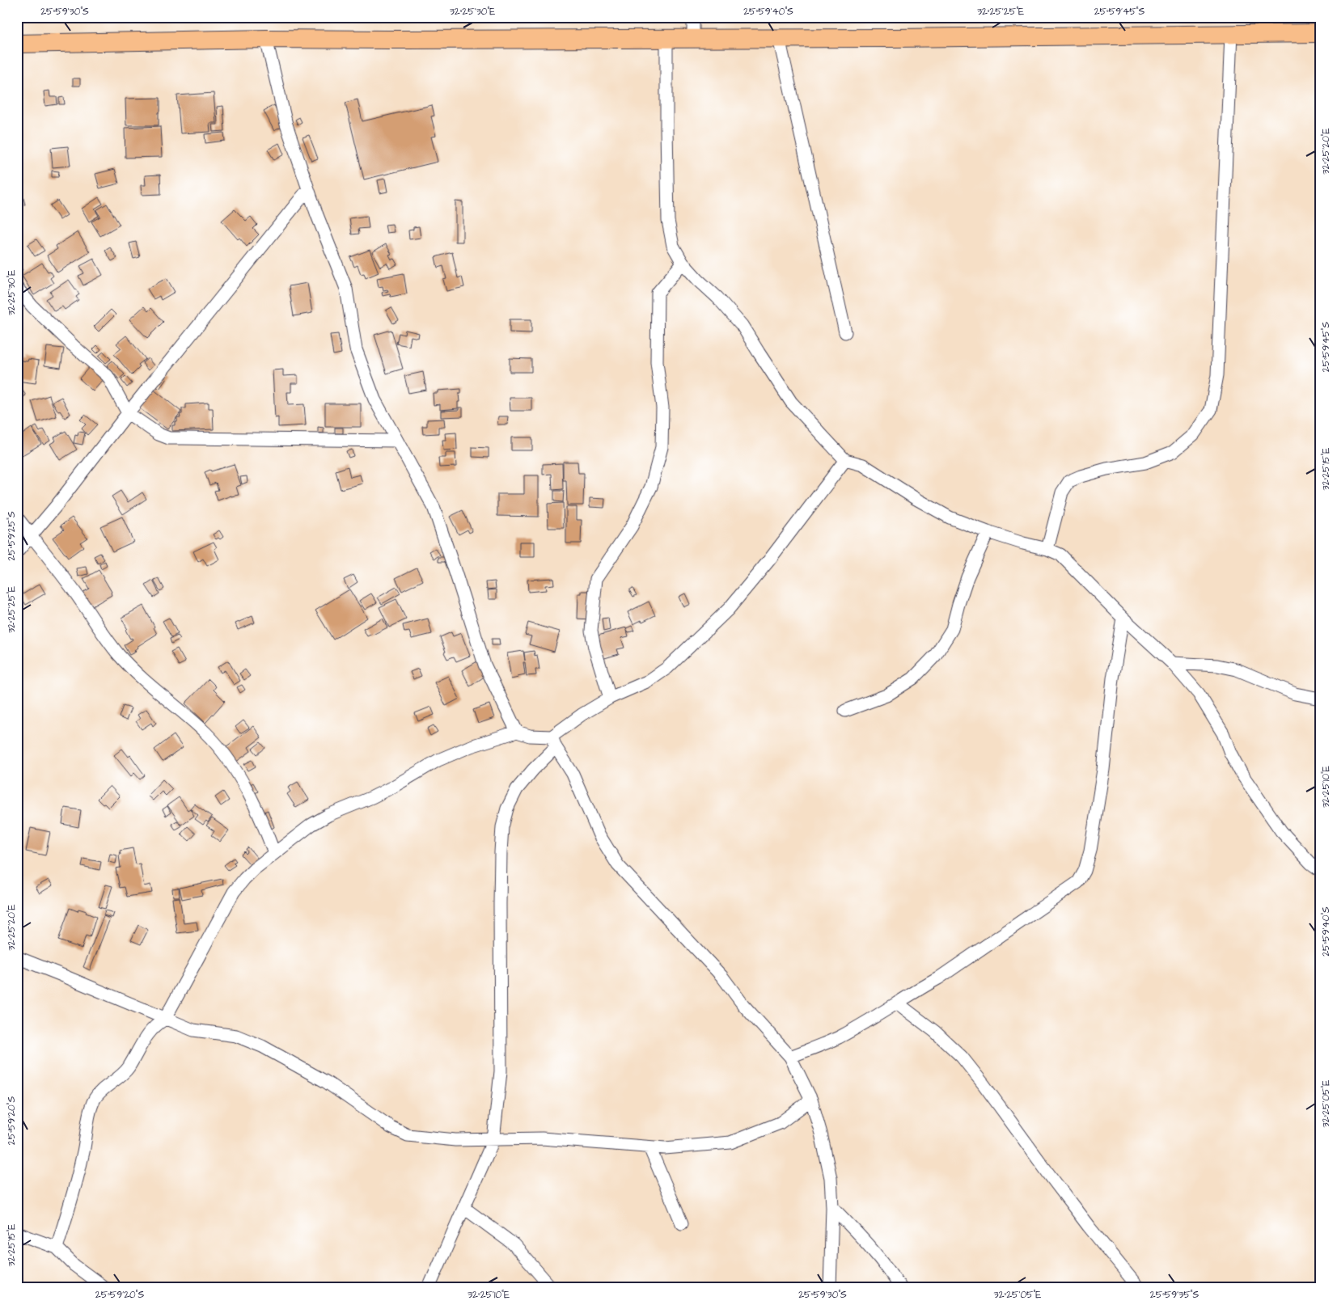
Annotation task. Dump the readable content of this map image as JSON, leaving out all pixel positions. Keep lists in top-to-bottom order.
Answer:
{
  "coordinates": [
    "25°59'30\"S",
    "32°25'30\"E",
    "25°59'40\"S",
    "32°25'25\"E",
    "25°59'45\"S",
    "32°25'20\"E",
    "32°25'15\"E",
    "25°59'25\"S",
    "32°25'10\"E",
    "32°25'05\"E",
    "25°59'20\"S",
    "25°59'35\"S"
  ]
}
